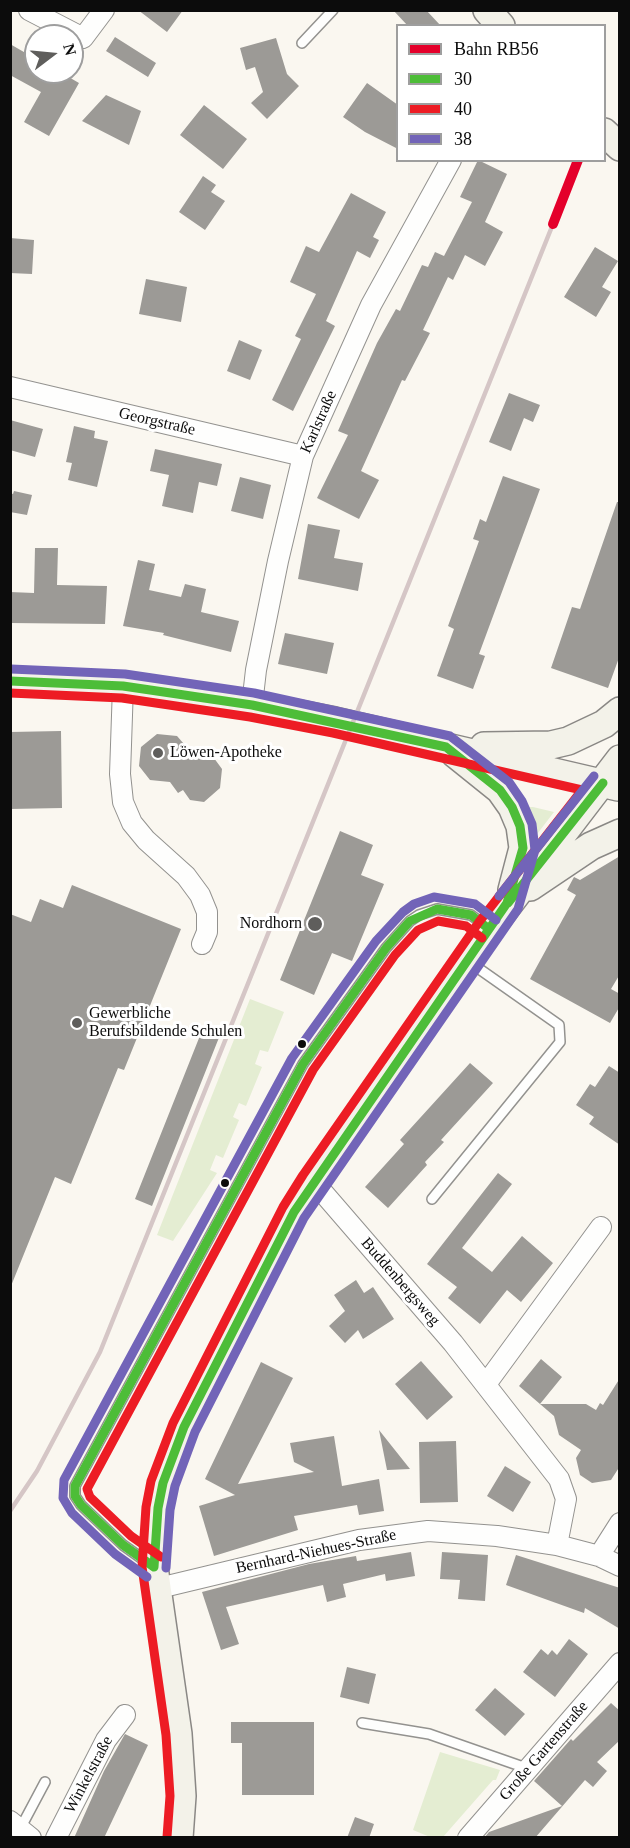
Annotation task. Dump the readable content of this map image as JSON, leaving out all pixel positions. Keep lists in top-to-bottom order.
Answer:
{
  "streets": {
    "street": [
      "Georgstraße",
      "Karlstraße",
      "Buddenbergsweg",
      "Bernhard-Niehues-Straße",
      "Große Gartenstraße",
      "Winkelstraße"
    ]
  },
  "crossings": [
    ["Georgstraße", "Karlstraße"],
    ["Buddenbergsweg", "Bernhard-Niehues-Straße"]
  ],
  "places": ["Löwen-Apotheke", "Nordhorn", "Gewerbliche Berufsbildende Schulen"],
  "lines": [
    "rail line RB56",
    "transit line 38",
    "transit line 30",
    "transit line 40"
  ],
  "legend": [
    "Bahn RB56",
    "30",
    "40",
    "38"
  ],
  "north": "right"
}
